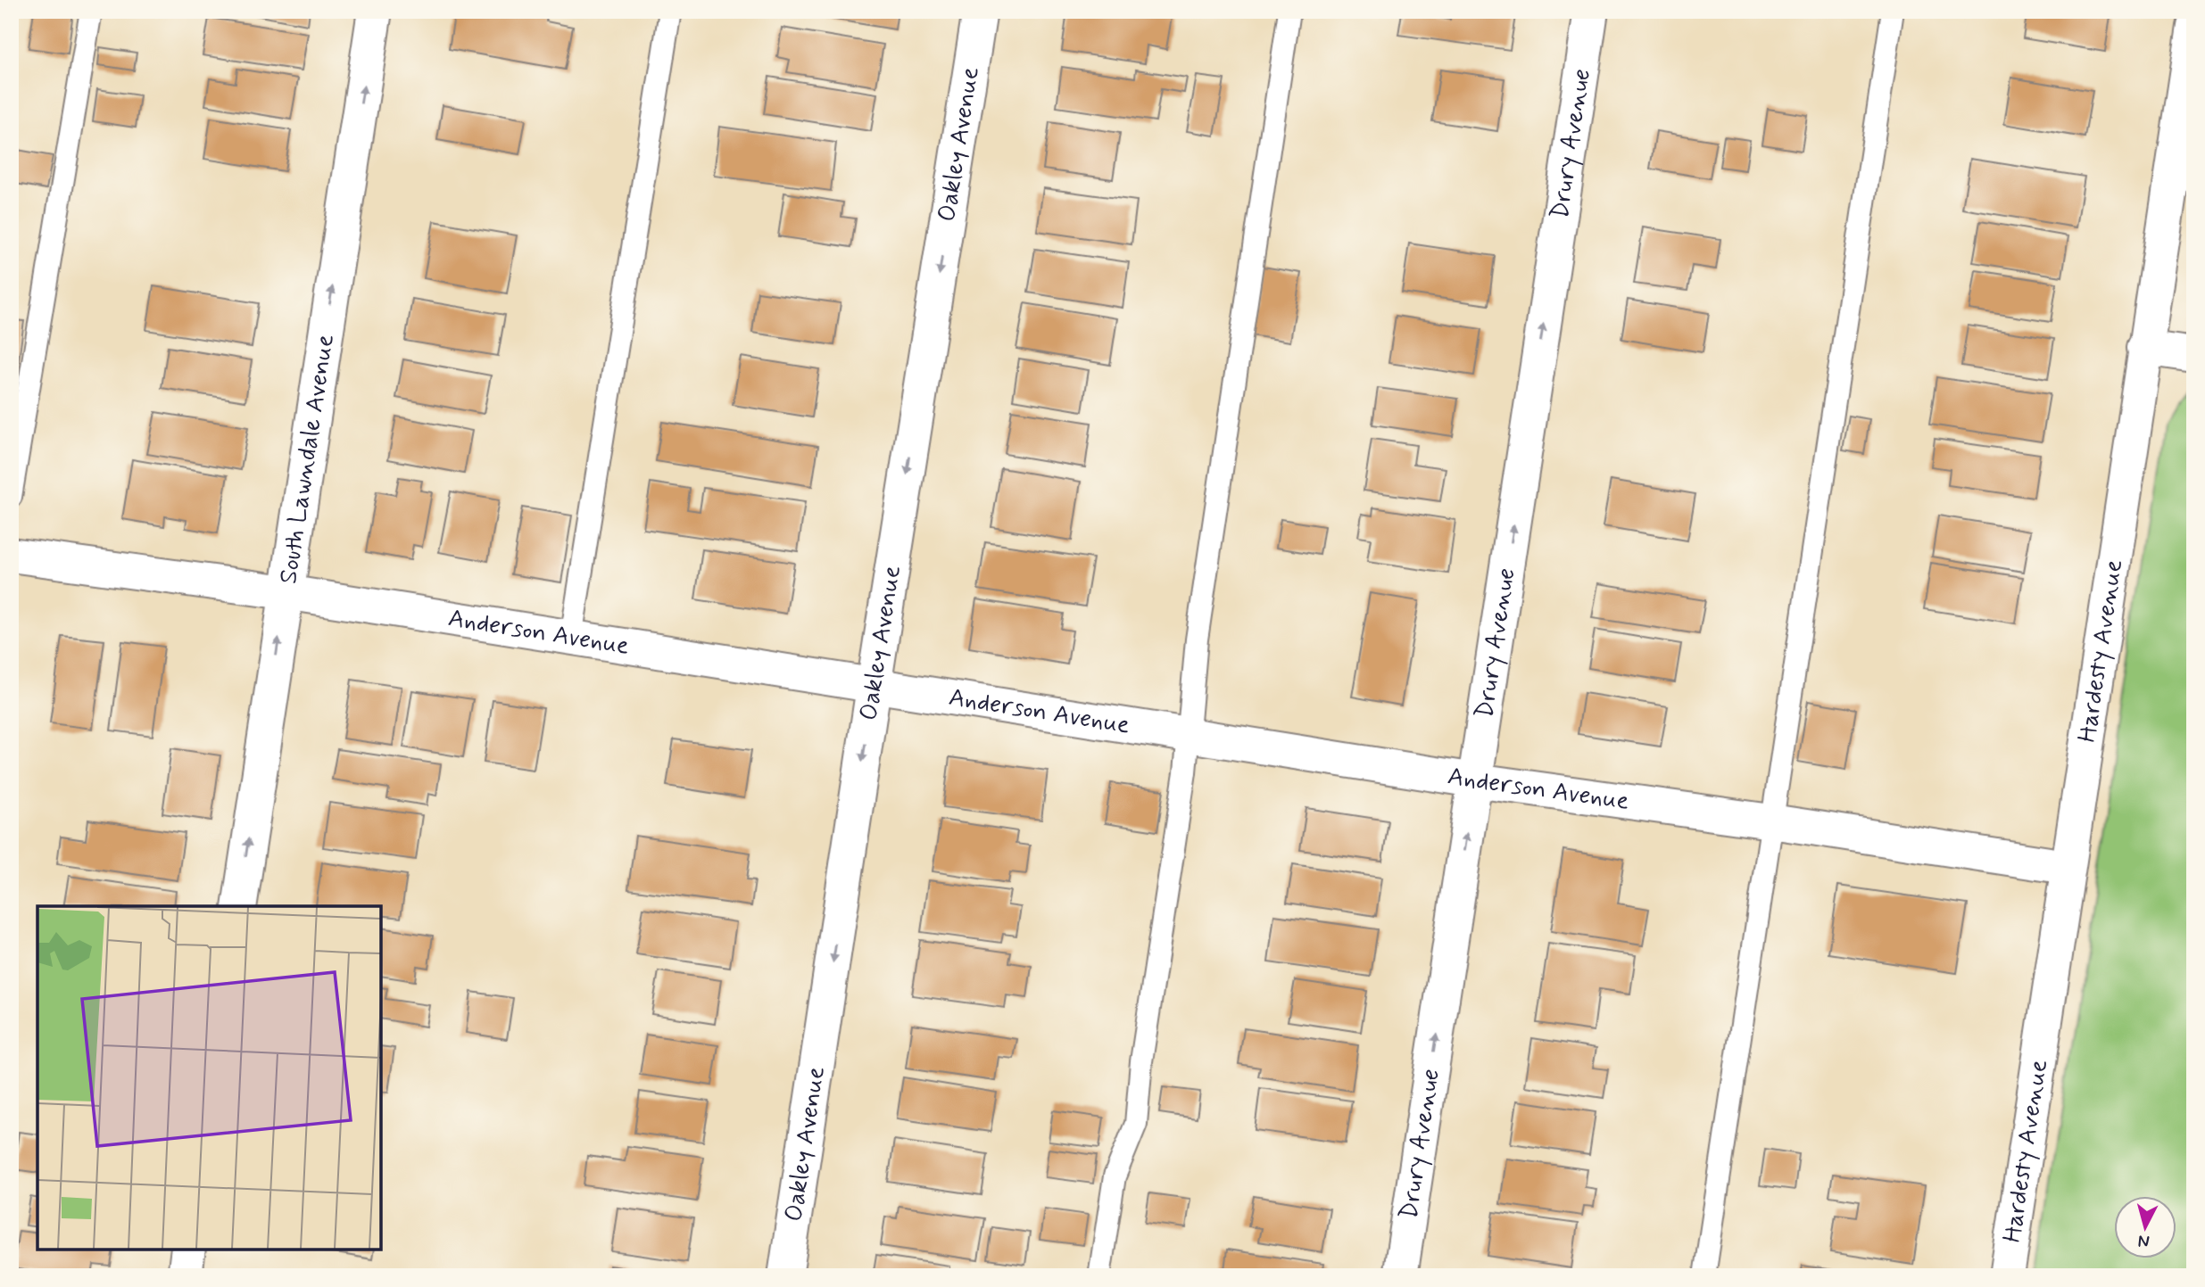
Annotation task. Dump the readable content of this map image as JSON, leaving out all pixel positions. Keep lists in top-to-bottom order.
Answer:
{
  "streets": {
    "street": [
      "Oakley Avenue",
      "Drury Avenue",
      "South Lawndale Avenue",
      "Anderson Avenue",
      "Hardesty Avenue"
    ]
  },
  "crossings": [
    ["Oakley Avenue", "Anderson Avenue"],
    ["Drury Avenue", "Anderson Avenue"],
    ["South Lawndale Avenue", "Anderson Avenue"],
    ["Anderson Avenue", "Hardesty Avenue"]
  ],
  "one_way": ["Oakley Avenue", "Drury Avenue", "South Lawndale Avenue"],
  "north": "bottom"
}
